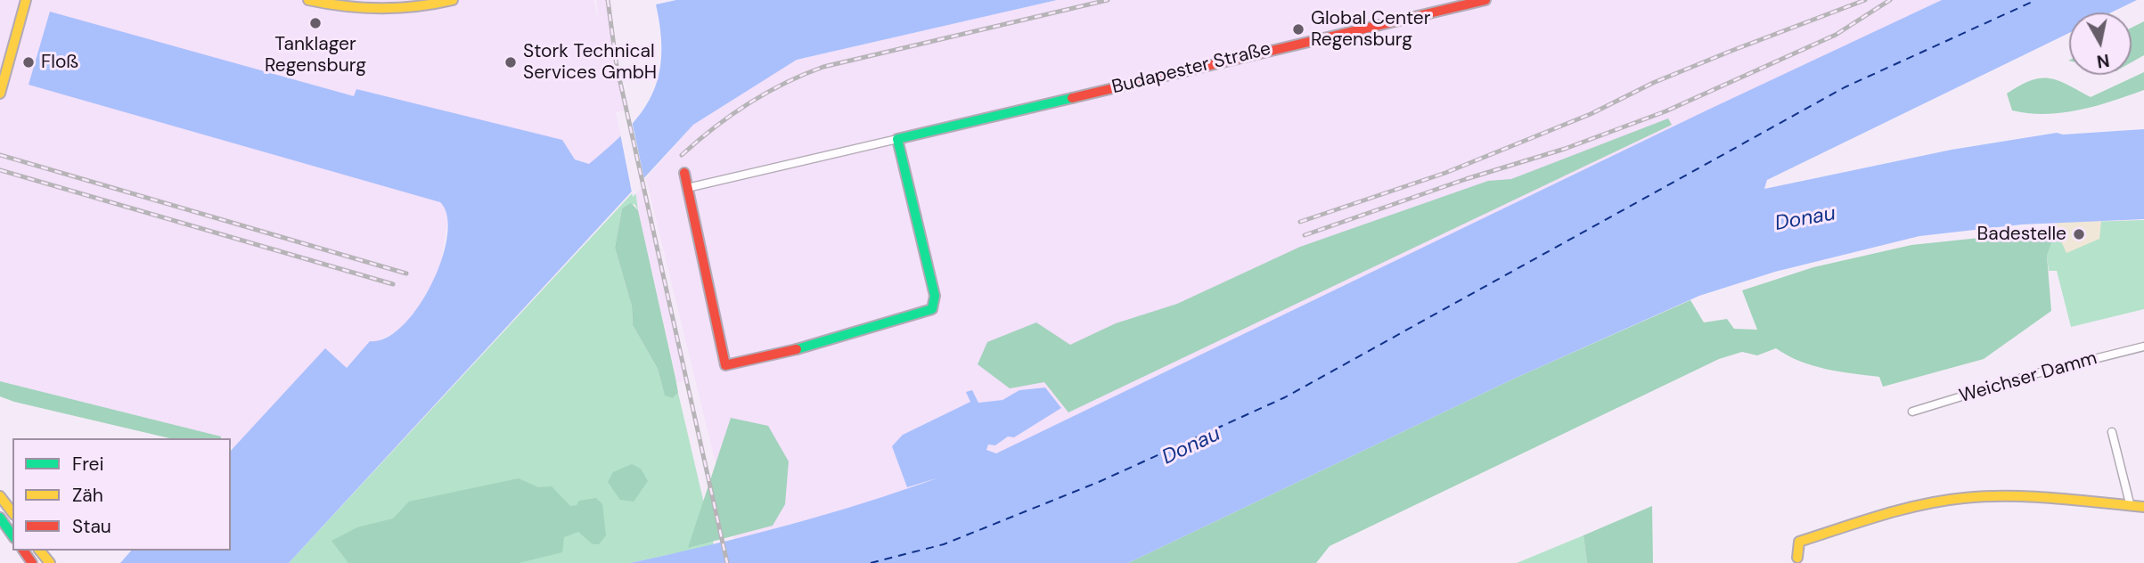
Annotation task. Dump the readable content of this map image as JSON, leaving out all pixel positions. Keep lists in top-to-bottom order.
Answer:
{
  "streets": {
    "main road": ["Budapester Straße"],
    "street": ["Weichser Damm"]
  },
  "water": ["Donau"],
  "places": [
    "Tanklager Regensburg",
    "Global Center Regensburg",
    "Floß",
    "Stork Technical Services GmbH",
    "Badestelle"
  ],
  "legend": ["Frei", "Zäh", "Stau"],
  "north": "bottom"
}
